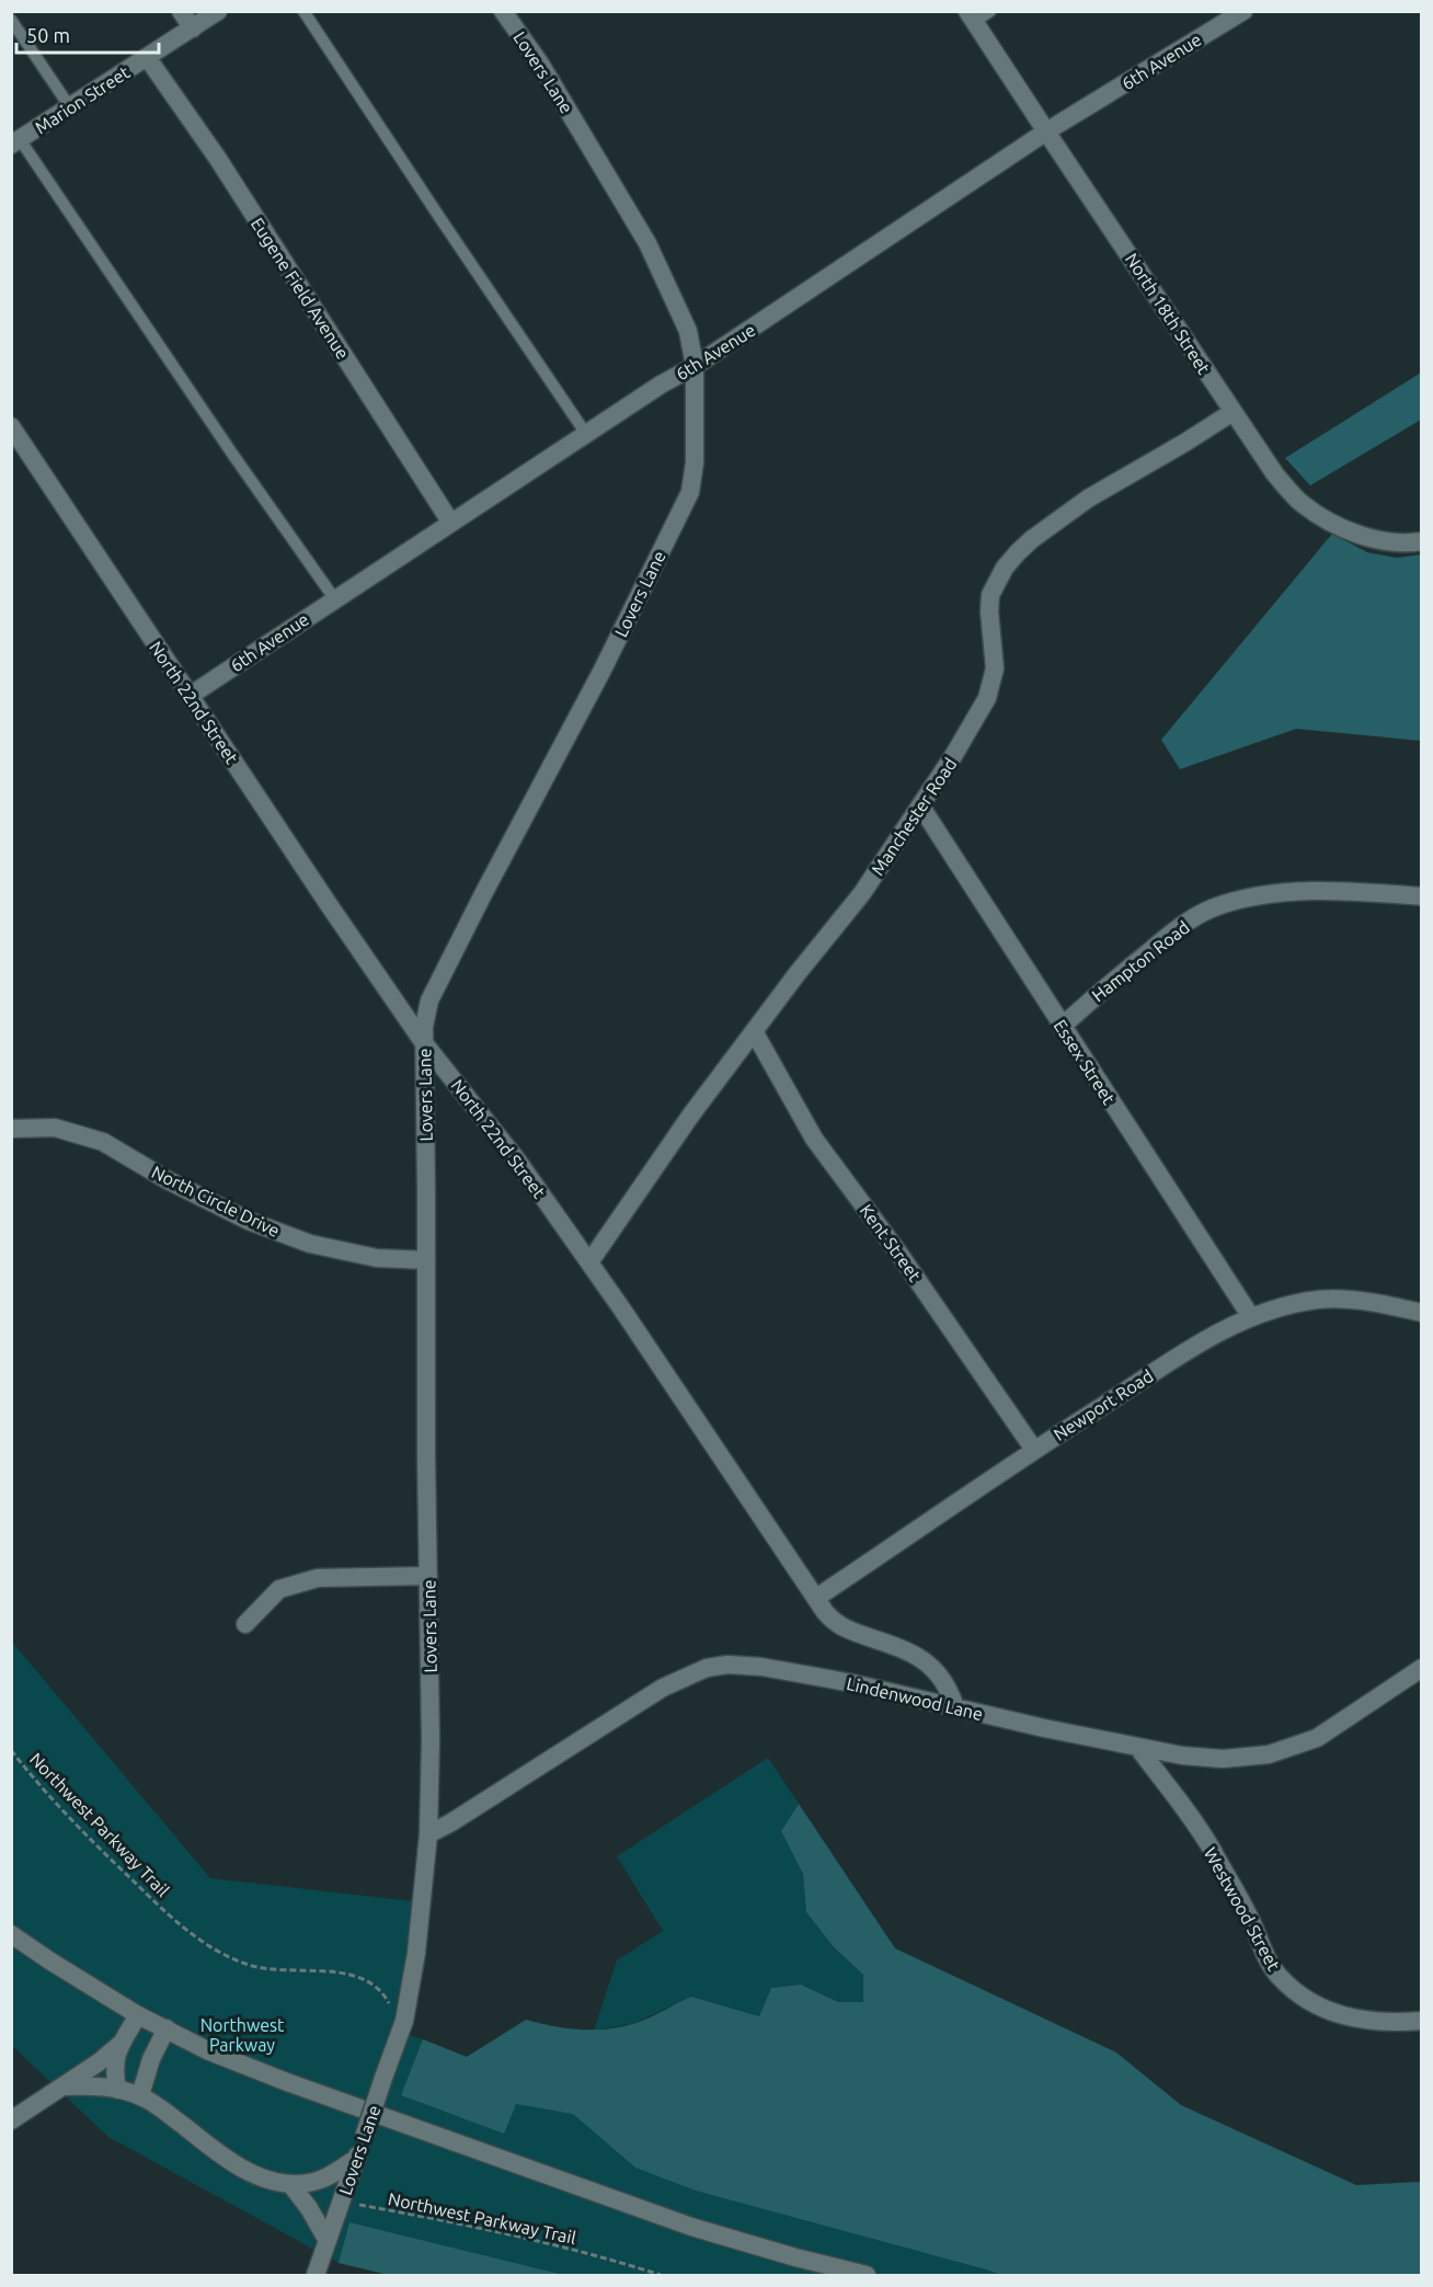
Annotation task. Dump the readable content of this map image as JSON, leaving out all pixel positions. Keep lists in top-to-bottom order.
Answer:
{
  "streets": {
    "street": [
      "6th Avenue",
      "Lovers Lane",
      "Marion Street",
      "Eugene Field Avenue",
      "North 18th Street",
      "North 22nd Street",
      "Manchester Road",
      "Hampton Road",
      "Essex Street",
      "North Circle Drive",
      "Kent Street",
      "Newport Road",
      "Lindenwood Lane",
      "Westwood Street"
    ],
    "path": ["Northwest Parkway Trail"]
  },
  "crossings": [
    ["6th Avenue", "Lovers Lane"],
    ["6th Avenue", "Eugene Field Avenue"],
    ["6th Avenue", "North 18th Street"],
    ["6th Avenue", "North 22nd Street"],
    ["Lovers Lane", "North 22nd Street"],
    ["Lovers Lane", "North Circle Drive"],
    ["Lovers Lane", "Lindenwood Lane"],
    ["Lovers Lane", "Northwest Parkway Trail"],
    ["Marion Street", "Eugene Field Avenue"],
    ["North 18th Street", "Manchester Road"],
    ["North 22nd Street", "Manchester Road"],
    ["North 22nd Street", "Newport Road"],
    ["North 22nd Street", "Lindenwood Lane"],
    ["Manchester Road", "Essex Street"],
    ["Manchester Road", "Kent Street"],
    ["Hampton Road", "Essex Street"],
    ["Essex Street", "Newport Road"],
    ["Kent Street", "Newport Road"],
    ["Lindenwood Lane", "Westwood Street"]
  ],
  "parks": ["Northwest Parkway"],
  "scale_bar": "50 m"
}
